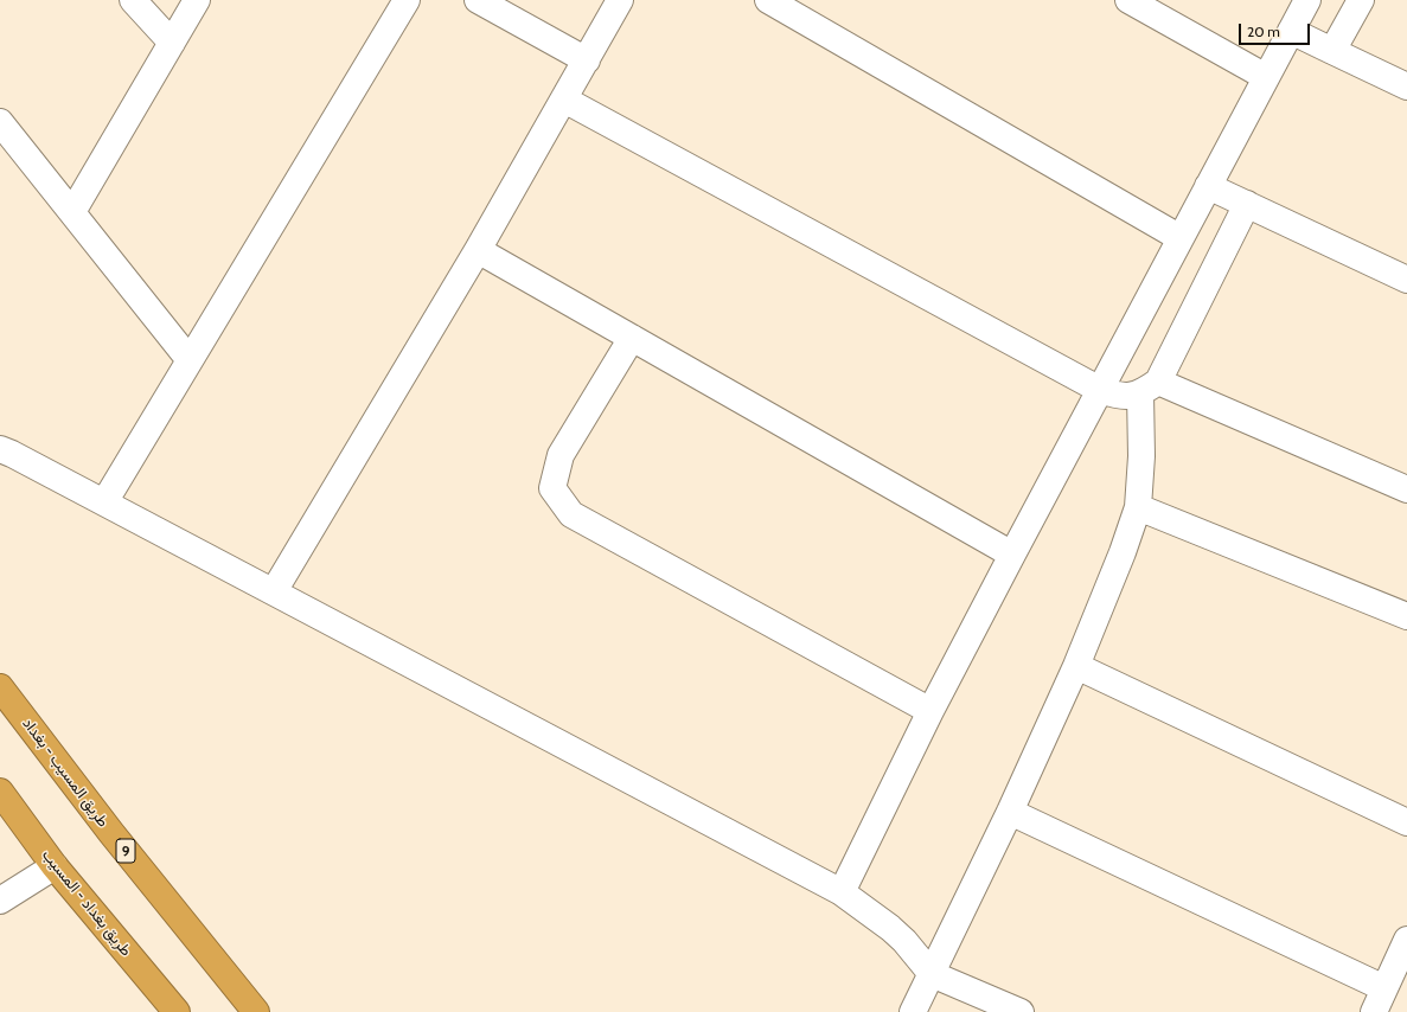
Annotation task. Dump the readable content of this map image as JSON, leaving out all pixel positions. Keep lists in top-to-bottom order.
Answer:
{
  "streets": {
    "highway": ["طريق المسيب - بغداد", "9", "طريق بغداد - المسيب"]
  },
  "scale_bar": "20 m"
}
